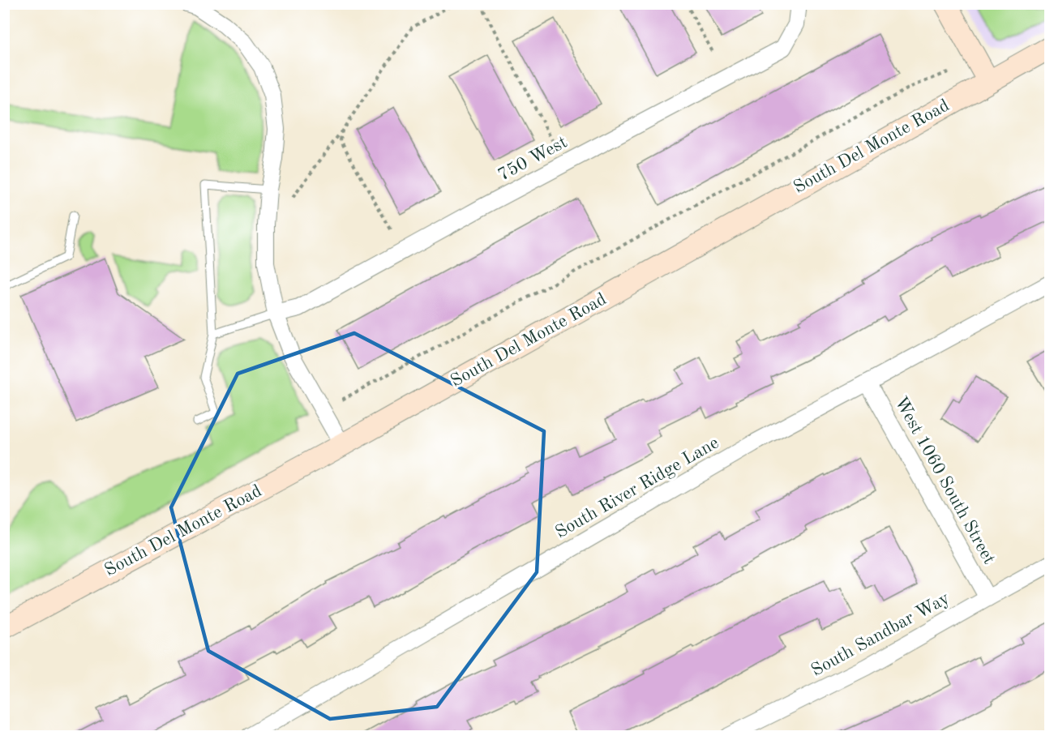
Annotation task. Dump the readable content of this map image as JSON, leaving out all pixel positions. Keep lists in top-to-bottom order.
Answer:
{
  "streets": {
    "street": [
      "South Del Monte Road",
      "750 West",
      "West 1060 South Street",
      "South River Ridge Lane",
      "South Sandbar Way"
    ]
  },
  "crossings": [
    ["West 1060 South Street", "South River Ridge Lane"],
    ["West 1060 South Street", "South Sandbar Way"]
  ]
}
